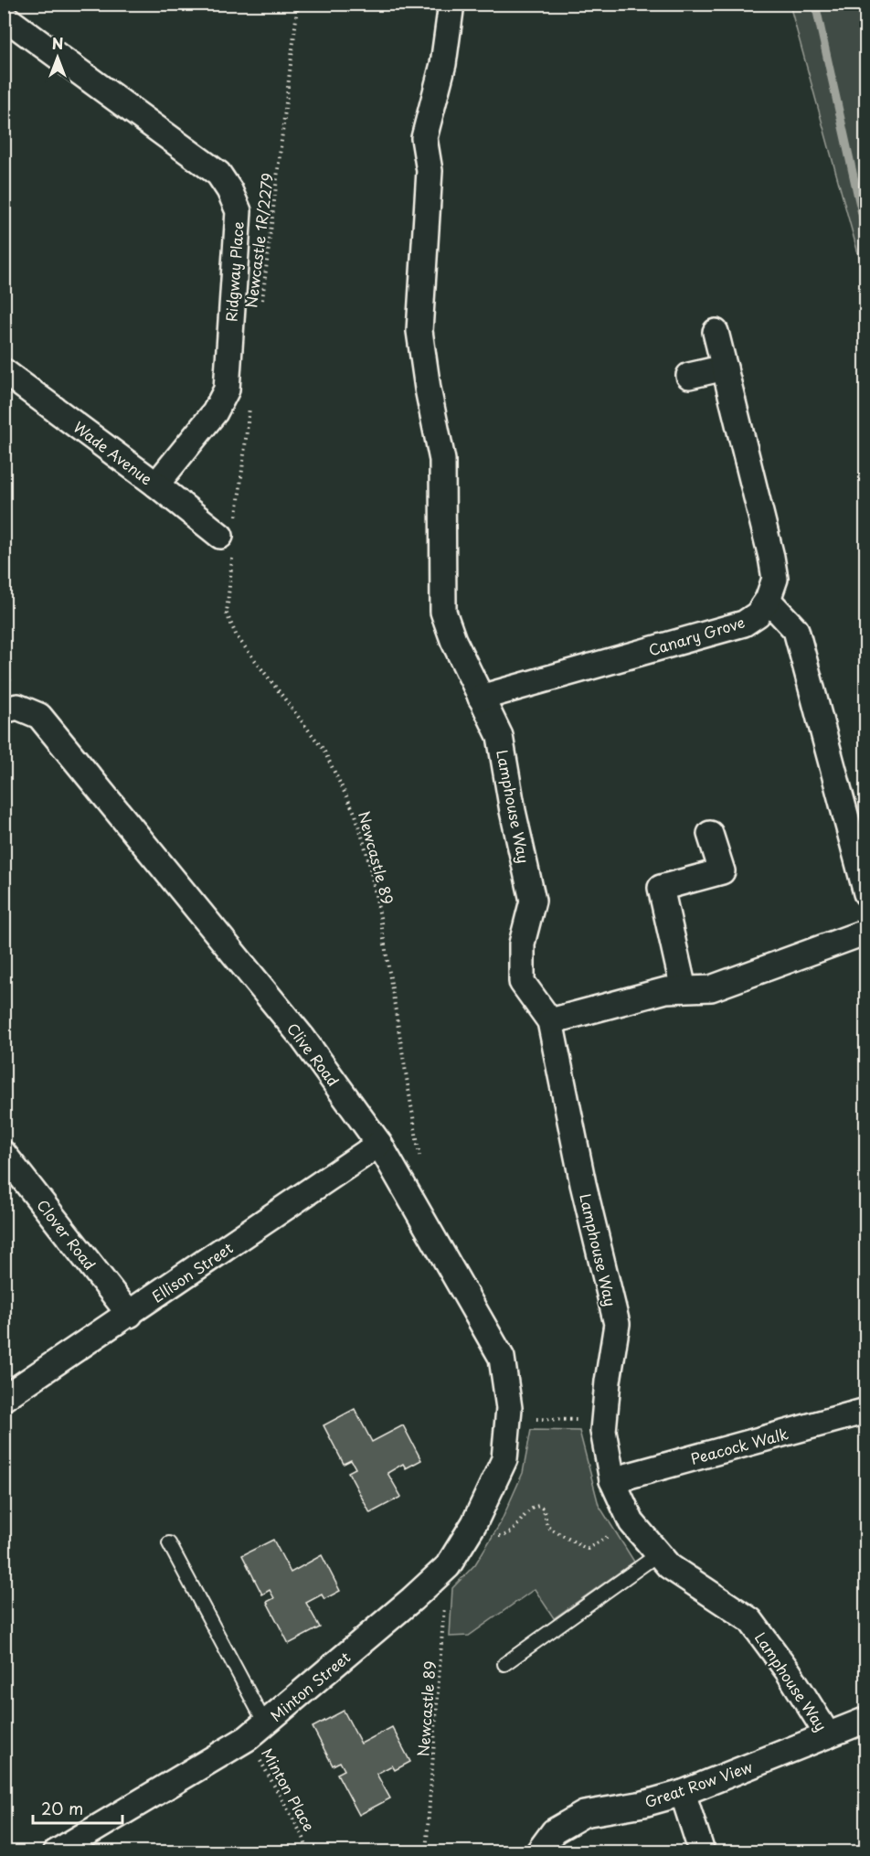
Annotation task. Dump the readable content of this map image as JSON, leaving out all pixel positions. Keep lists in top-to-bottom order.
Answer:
{
  "streets": {
    "street": [
      "Ridgway Place",
      "Wade Avenue",
      "Canary Grove",
      "Lamphouse Way",
      "Clive Road",
      "Clover Road",
      "Ellison Street",
      "Peacock Walk",
      "Minton Street",
      "Great Row View"
    ],
    "path": ["Newcastle 1R/2279", "Newcastle 89", "Minton Place"]
  },
  "crossings": [
    ["Ridgway Place", "Wade Avenue"],
    ["Wade Avenue", "Newcastle 89"],
    ["Canary Grove", "Lamphouse Way"],
    ["Lamphouse Way", "Peacock Walk"],
    ["Lamphouse Way", "Great Row View"],
    ["Newcastle 89", "Minton Street"],
    ["Clive Road", "Ellison Street"],
    ["Clive Road", "Minton Street"],
    ["Clover Road", "Ellison Street"],
    ["Minton Street", "Minton Place"]
  ],
  "scale_bar": "20 m",
  "north": "top"
}
